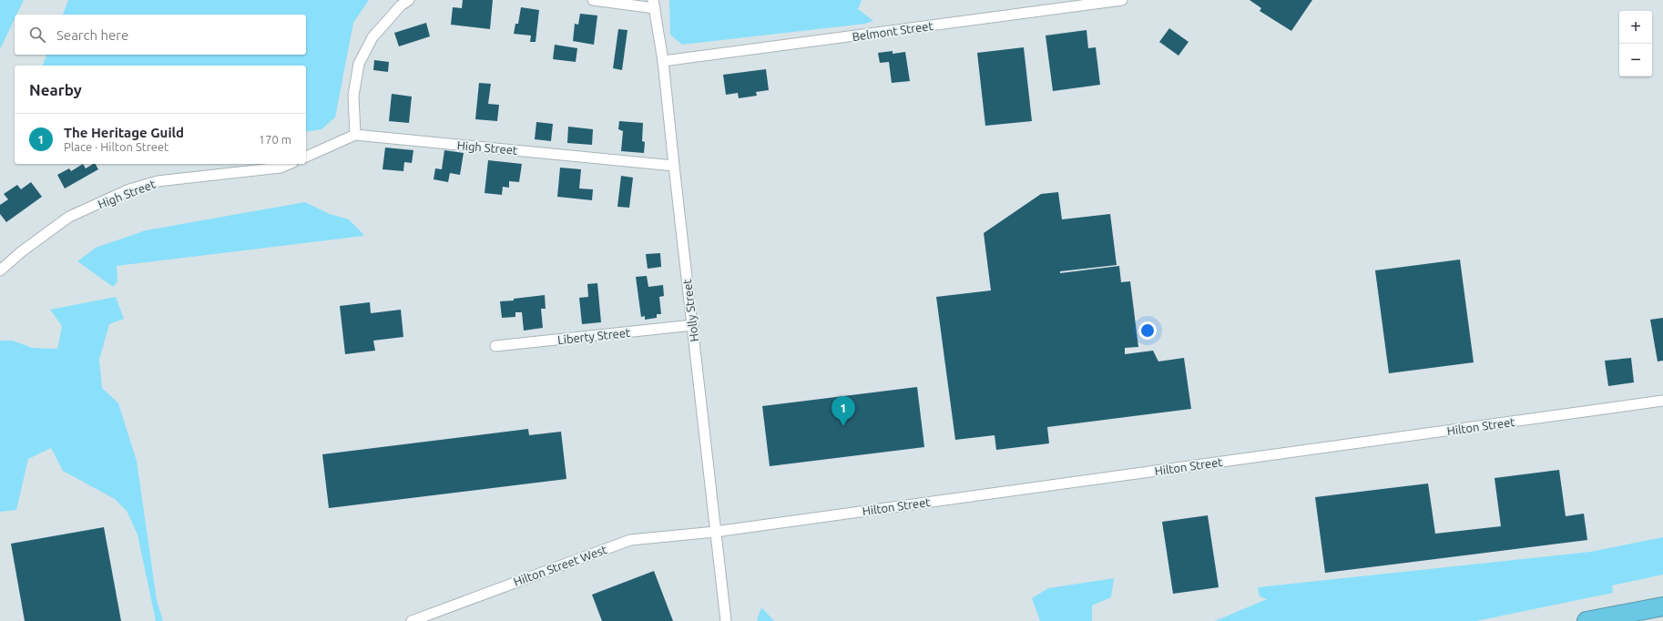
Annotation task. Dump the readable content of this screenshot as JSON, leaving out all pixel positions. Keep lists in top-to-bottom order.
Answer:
{
  "streets": {
    "street": [
      "Belmont Street",
      "High Street",
      "Holly Street",
      "Liberty Street",
      "Hilton Street",
      "Hilton Street West"
    ]
  },
  "crossings": [
    ["Belmont Street", "Holly Street"],
    ["High Street", "Holly Street"],
    ["Holly Street", "Liberty Street"],
    ["Holly Street", "Hilton Street"],
    ["Holly Street", "Hilton Street West"],
    ["Hilton Street", "Hilton Street West"]
  ],
  "page": {
    "map_buttons": ["+", "−"],
    "search": "Search here",
    "heading": "Nearby",
    "list": [
      {
        "mark": "1",
        "name": "The Heritage Guild",
        "note": "Place · Hilton Street",
        "value": "170 m"
      }
    ],
    "pins": "1"
  }
}
